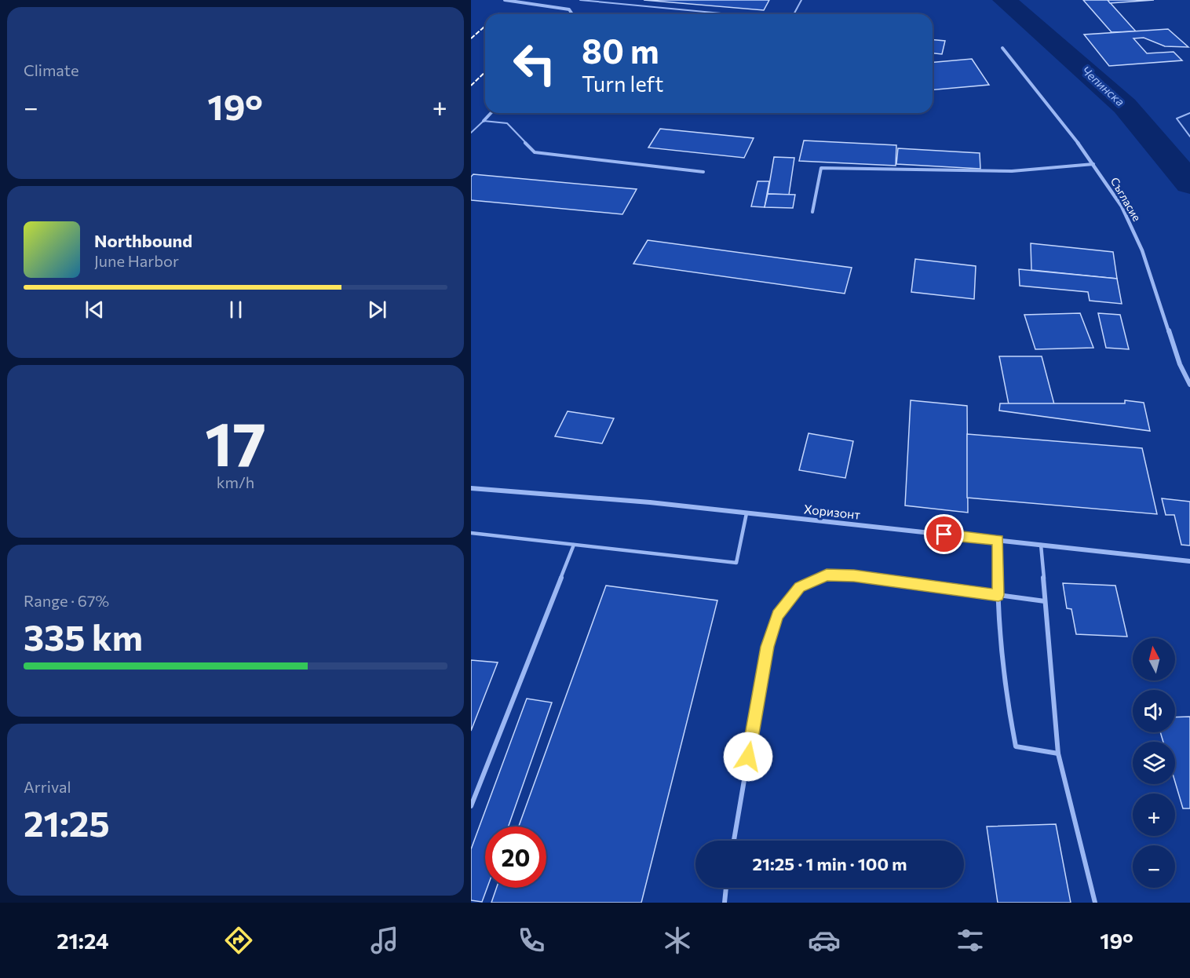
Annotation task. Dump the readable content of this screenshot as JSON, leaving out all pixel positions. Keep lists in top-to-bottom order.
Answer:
{
  "streets": {
    "street": ["Съгласие", "Хоризонт"]
  },
  "water": ["Чепинска"],
  "north": "top",
  "page": {
    "tile": [
      "Climate",
      ["17", "km/h"],
      ["Range · 67%", "335 km"],
      ["Arrival", "21:25"]
    ],
    "turn": ["80 m", "Turn left"],
    "heat": ["−", "19°", "+"],
    "song": ["Northbound", "June Harbor"],
    "map_buttons": ["+", "−"],
    "limit": "20",
    "trip": "21:25 · 1 min · 100 m",
    "tabs": ["21:24", "19°"]
  }
}
